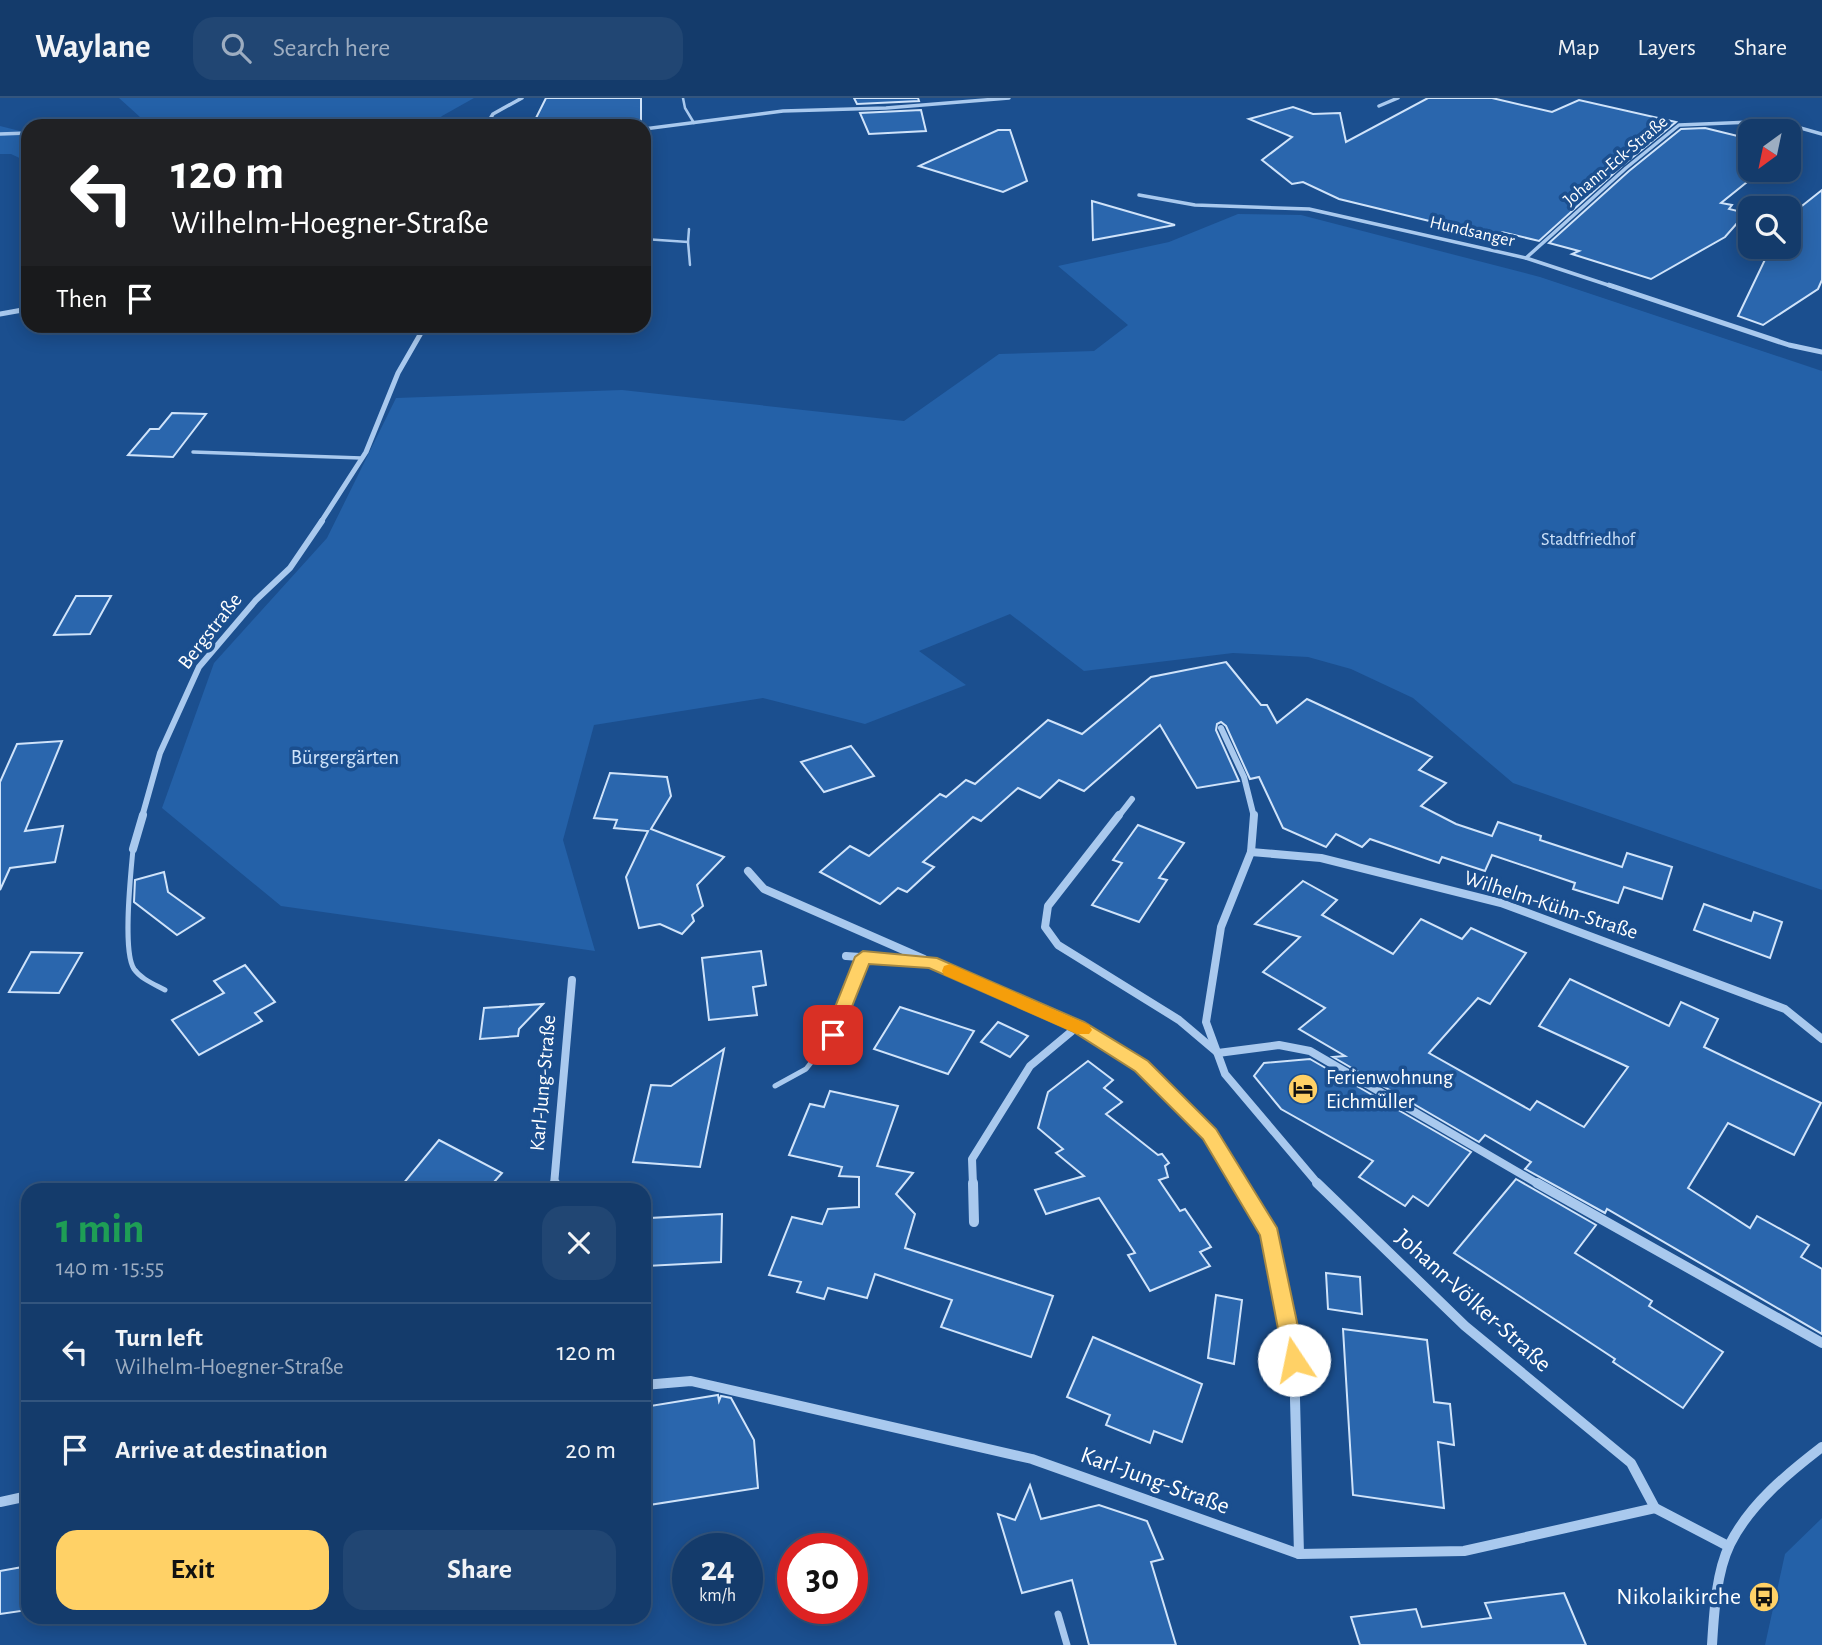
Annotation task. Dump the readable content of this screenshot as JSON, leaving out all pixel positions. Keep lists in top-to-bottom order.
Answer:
{
  "streets": {
    "street": [
      "Johann-Eck-Straße",
      "Hundsanger",
      "Bergstraße",
      "Wilhelm-Kühn-Straße",
      "Karl-Jung-Straße",
      "Johann-Völker-Straße"
    ]
  },
  "crossings": [
    ["Johann-Eck-Straße", "Hundsanger"],
    ["Wilhelm-Kühn-Straße", "Johann-Völker-Straße"],
    ["Karl-Jung-Straße", "Johann-Völker-Straße"]
  ],
  "parks": ["Stadtfriedhof", "Bürgergärten"],
  "places": {
    "hotel": ["Ferienwohnung Eichmüller"],
    "bus stop": ["Nikolaikirche"]
  },
  "north": "bottom left",
  "page": {
    "header": "Waylane",
    "search": "Search here",
    "nav": ["Map", "Layers", "Share"],
    "turn": ["120 m", "Wilhelm-Hoegner-Straße"],
    "then": "Then",
    "heading": ["1 min", "140 m · 15:55"],
    "list": [
      {
        "name": "Turn left",
        "note": "Wilhelm-Hoegner-Straße",
        "value": "120 m"
      },
      {
        "name": "Arrive at destination",
        "value": "20 m"
      }
    ],
    "buttons": ["Exit", "Share"],
    "speed": "24 km/h",
    "limit": "30"
  }
}
